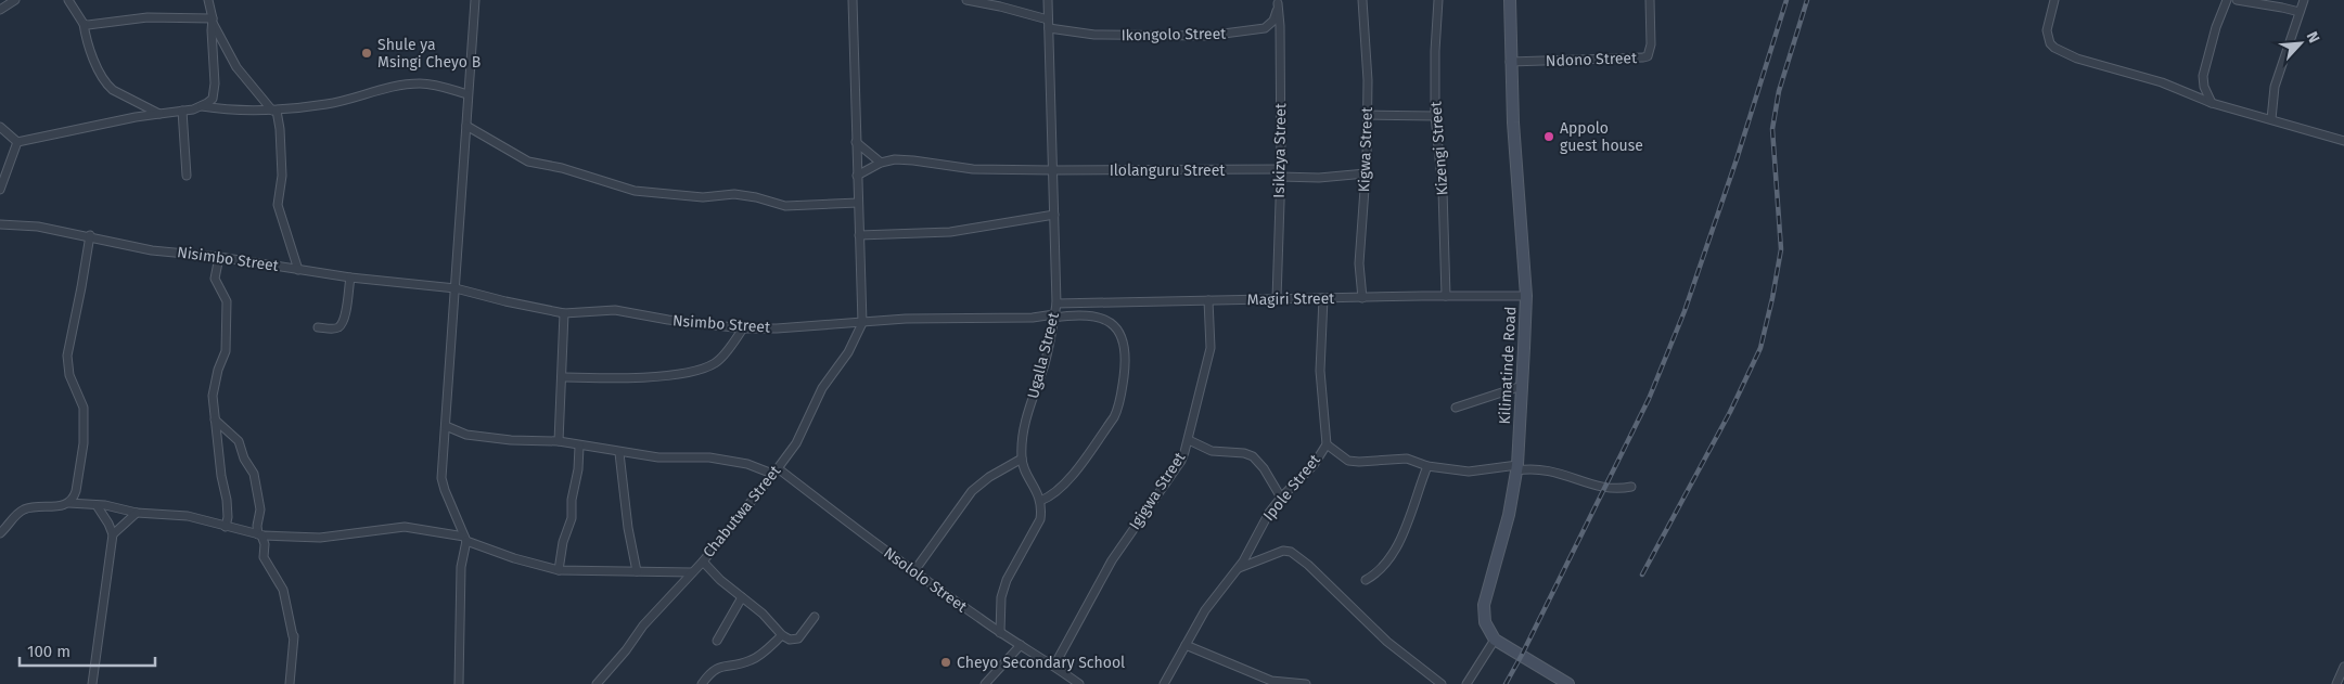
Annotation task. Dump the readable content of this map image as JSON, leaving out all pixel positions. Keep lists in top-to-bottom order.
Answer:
{
  "streets": {
    "main road": ["Kilimatinde Road"],
    "street": [
      "Ikongolo Street",
      "Ndono Street",
      "Kizengi Street",
      "Kigwa Street",
      "Isikizya Street",
      "Ilolanguru Street",
      "Nisimbo Street",
      "Magiri Street",
      "Nsimbo Street",
      "Ugalla Street",
      "Ipole Street",
      "Igigwa Street",
      "Chabutwa Street",
      "Nsololo Street"
    ]
  },
  "crossings": [
    ["Ikongolo Street", "Isikizya Street"],
    ["Ikongolo Street", "Ugalla Street"],
    ["Ndono Street", "Kilimatinde Road"],
    ["Kizengi Street", "Magiri Street"],
    ["Kigwa Street", "Ilolanguru Street"],
    ["Kigwa Street", "Magiri Street"],
    ["Isikizya Street", "Ilolanguru Street"],
    ["Isikizya Street", "Magiri Street"],
    ["Ilolanguru Street", "Ugalla Street"],
    ["Nisimbo Street", "Nsimbo Street"],
    ["Magiri Street", "Ugalla Street"],
    ["Magiri Street", "Kilimatinde Road"],
    ["Magiri Street", "Ipole Street"],
    ["Magiri Street", "Igigwa Street"],
    ["Nsimbo Street", "Ugalla Street"],
    ["Nsimbo Street", "Chabutwa Street"],
    ["Igigwa Street", "Nsololo Street"],
    ["Chabutwa Street", "Nsololo Street"]
  ],
  "places": ["Shule ya Msingi Cheyo B", "Appolo guest house", "Cheyo Secondary School"],
  "scale_bar": "100 m",
  "north": "top right"
}
